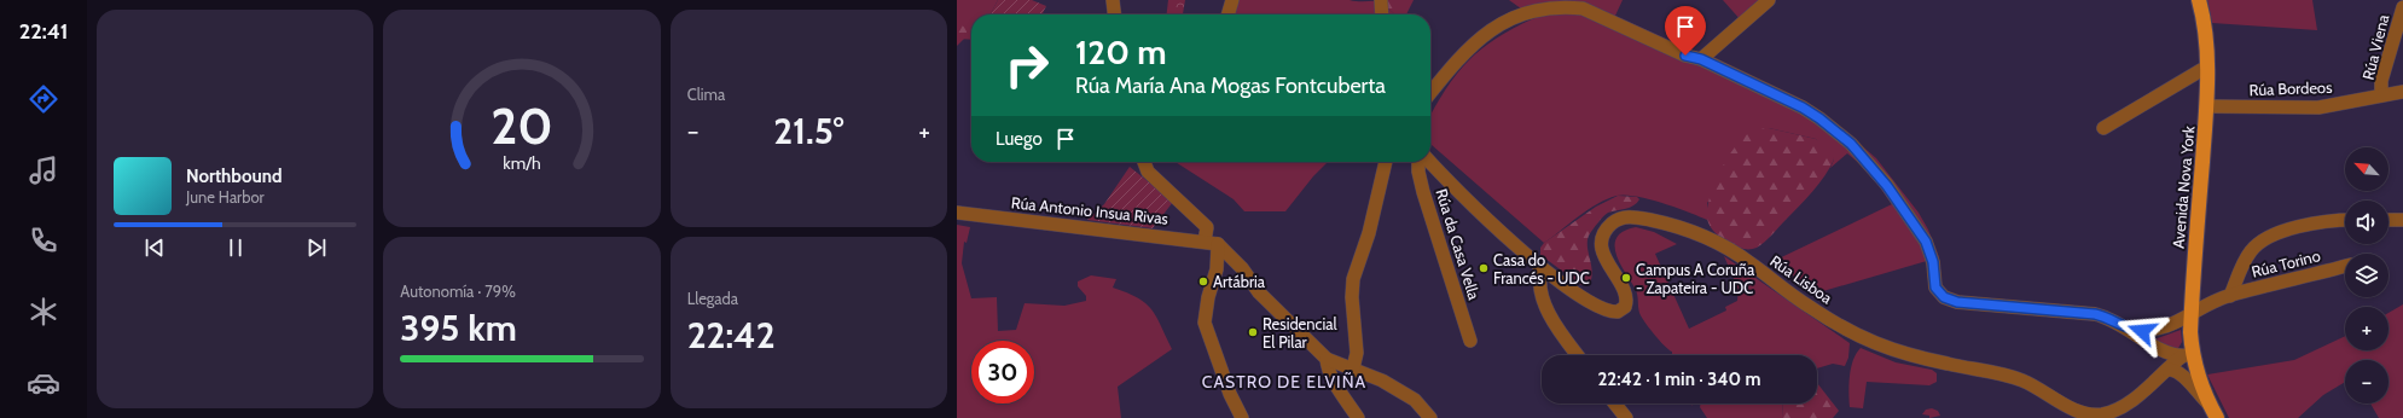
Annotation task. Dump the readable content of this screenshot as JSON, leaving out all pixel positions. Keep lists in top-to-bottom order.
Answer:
{
  "streets": {
    "main road": ["Avenida Nova York"],
    "street": [
      "Rúa Viena",
      "Rúa Bordeos",
      "Rúa Antonio Insua Rivas",
      "Rúa da Casa Vella",
      "Rúa Torino",
      "Rúa Lisboa"
    ]
  },
  "crossings": [
    ["Rúa Viena", "Rúa Bordeos"],
    ["Rúa Bordeos", "Avenida Nova York"],
    ["Avenida Nova York", "Rúa Torino"],
    ["Avenida Nova York", "Rúa Lisboa"]
  ],
  "districts": ["CASTRO DE ELVIÑA"],
  "places": [
    "Casa do Francés - UDC",
    "Campus A Coruña - Zapateira - UDC",
    "Artábria",
    "Residencial El Pilar"
  ],
  "north": "top left",
  "page": {
    "tabs": "22:41",
    "tile": [
      "Clima",
      ["Autonomía · 79%", "395 km"],
      ["Llegada", "22:42"]
    ],
    "turn": ["120 m", "Rúa María Ana Mogas Fontcuberta"],
    "heat": ["−", "21.5°", "+"],
    "then": "Luego",
    "map_buttons": ["+", "−"],
    "song": ["Northbound", "June Harbor"],
    "limit": "30",
    "trip": "22:42 · 1 min · 340 m",
    "gauge": ["20", "km/h"]
  }
}
